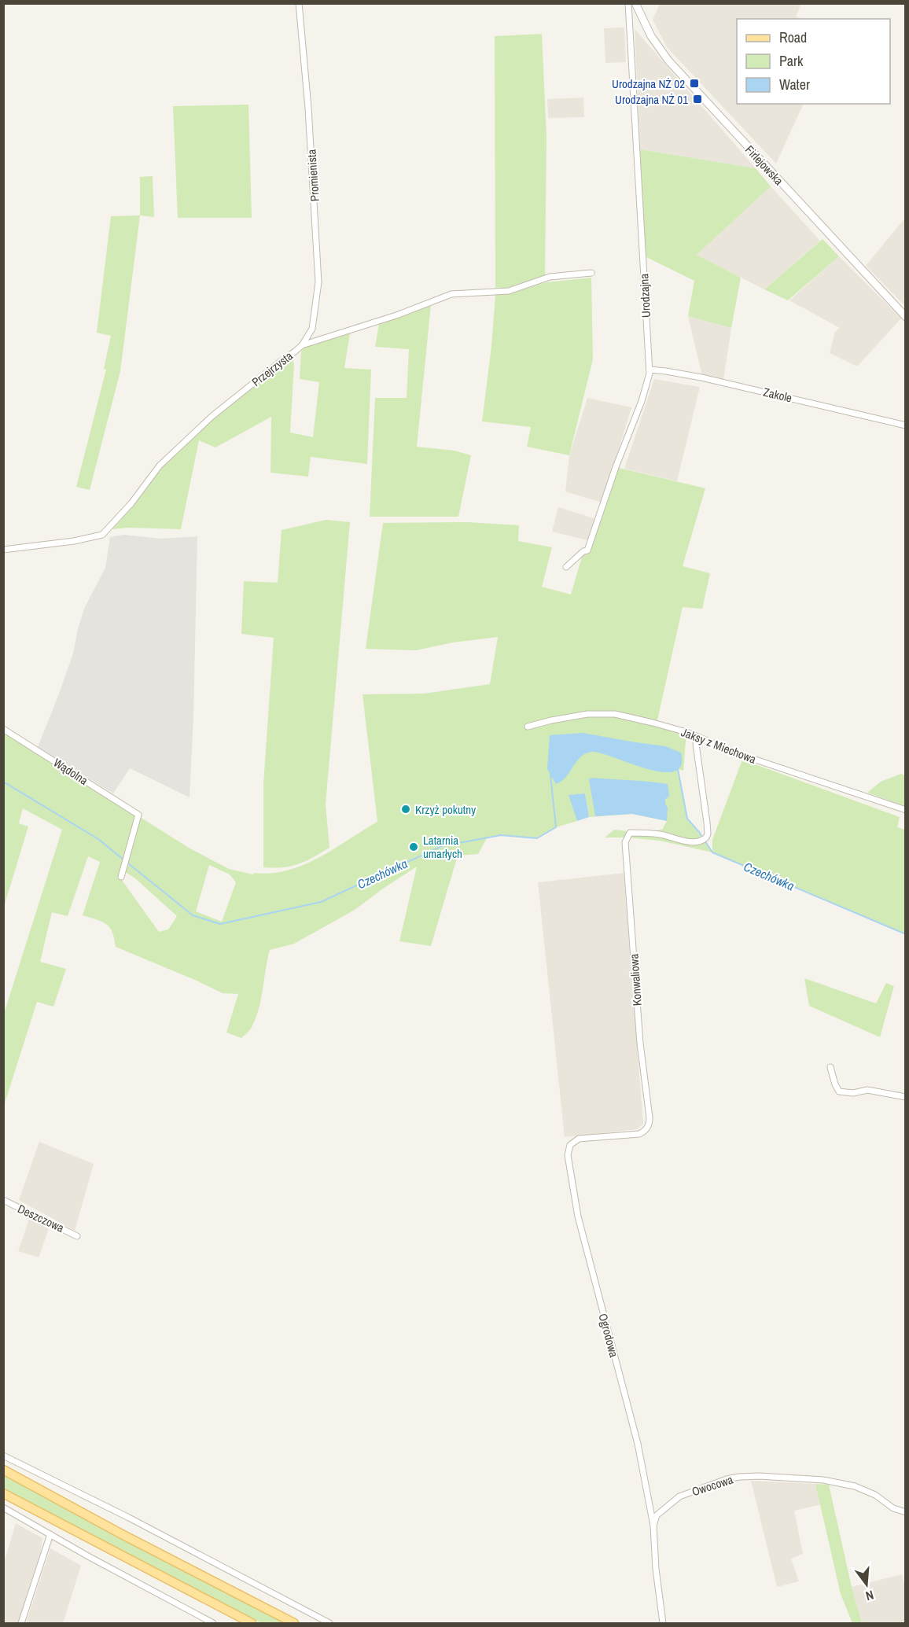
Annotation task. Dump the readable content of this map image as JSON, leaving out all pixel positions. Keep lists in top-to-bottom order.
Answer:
{
  "streets": {
    "street": [
      "Firlejowska",
      "Promienista",
      "Urodzajna",
      "Przejrzysta",
      "Zakole",
      "Jaksy z Miechowa",
      "Wądolna",
      "Konwaliowa",
      "Deszczowa",
      "Ogrodowa",
      "Owocowa"
    ]
  },
  "crossings": [
    ["Promienista", "Przejrzysta"],
    ["Urodzajna", "Zakole"],
    ["Jaksy z Miechowa", "Konwaliowa"],
    ["Konwaliowa", "Ogrodowa"],
    ["Ogrodowa", "Owocowa"]
  ],
  "water": ["Czechówka"],
  "places": {
    "transit": ["Urodzajna NŻ 02", "Urodzajna NŻ 01"],
    "other": ["Krzyż pokutny", "Latarnia umarłych"]
  },
  "legend": ["Road", "Park", "Water"],
  "north": "bottom"
}
